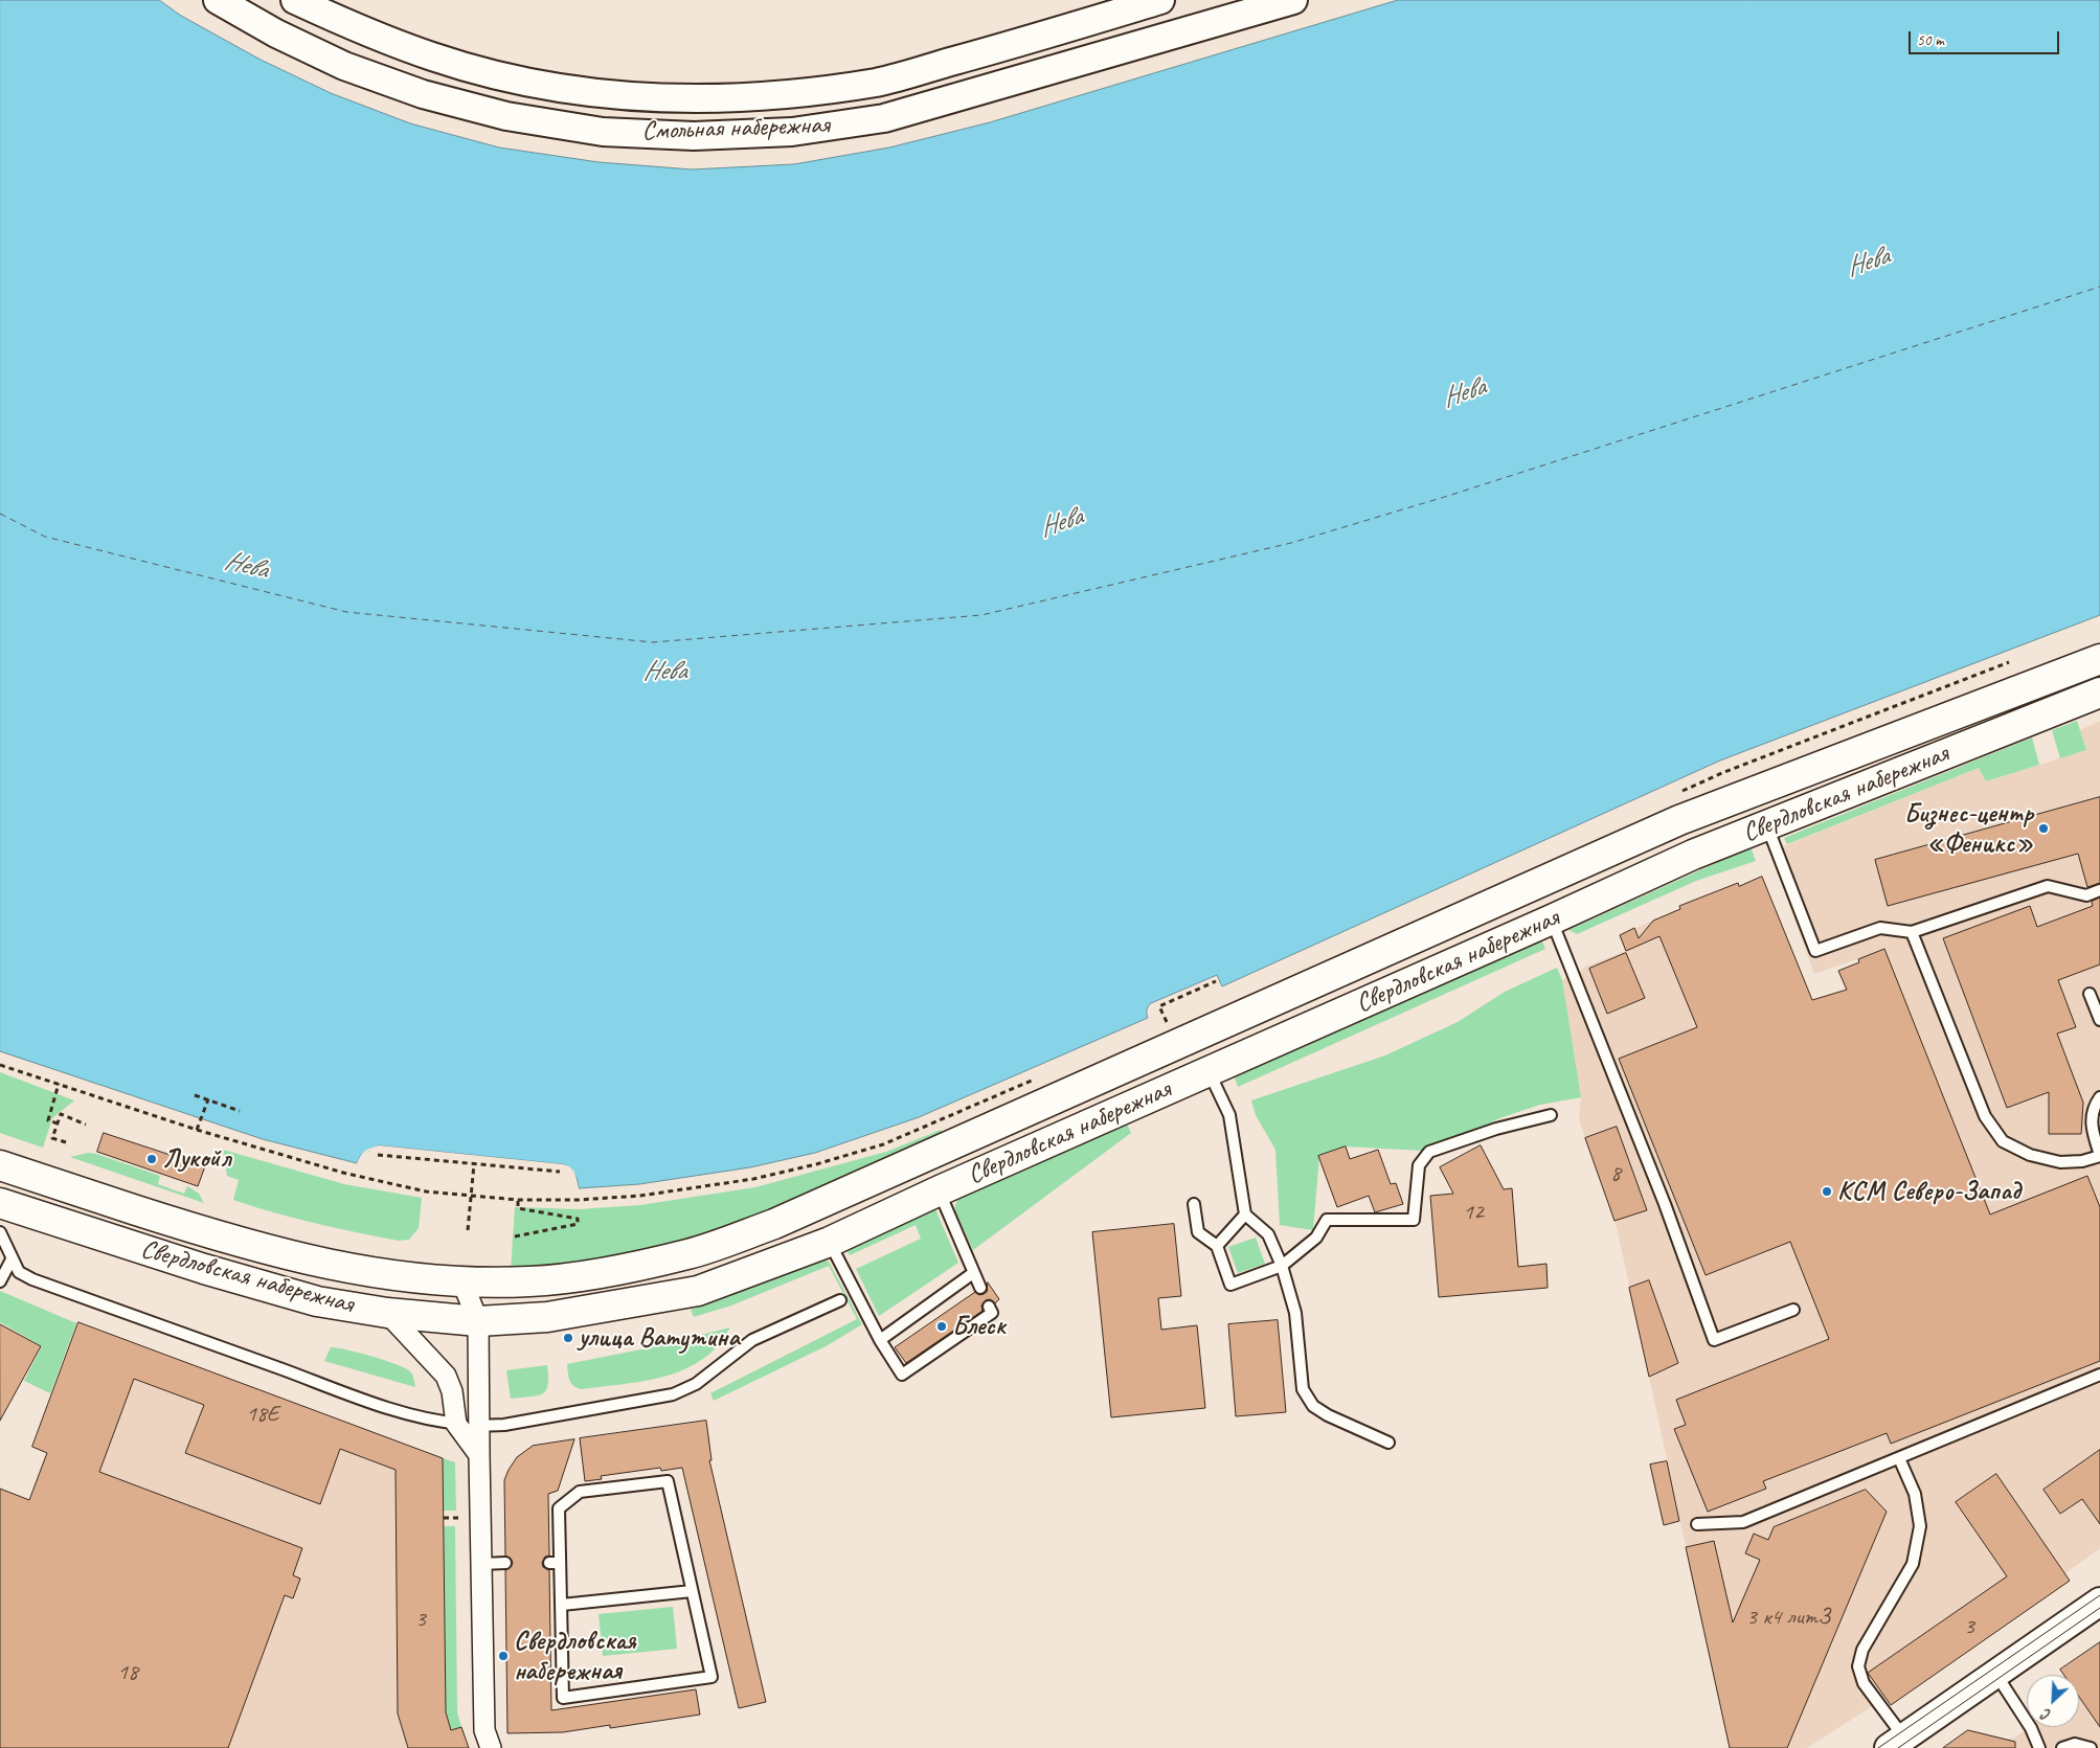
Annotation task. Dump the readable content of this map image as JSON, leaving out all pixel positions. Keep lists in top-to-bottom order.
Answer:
{
  "streets": {
    "main road": ["Смольная набережная", "Свердловская набережная"]
  },
  "water": ["Нева"],
  "places": [
    "Бизнес-центр «Феникс»",
    "Лукойл",
    "КСМ Северо-Запад",
    "Блеск",
    "улица Ватутина",
    "Свердловская набережная"
  ],
  "house_numbers": [
    "8",
    "12",
    "18Е",
    "3 к4 литЗ",
    "3",
    "3",
    "18"
  ],
  "scale_bar": "50 m",
  "north": "bottom left"
}
